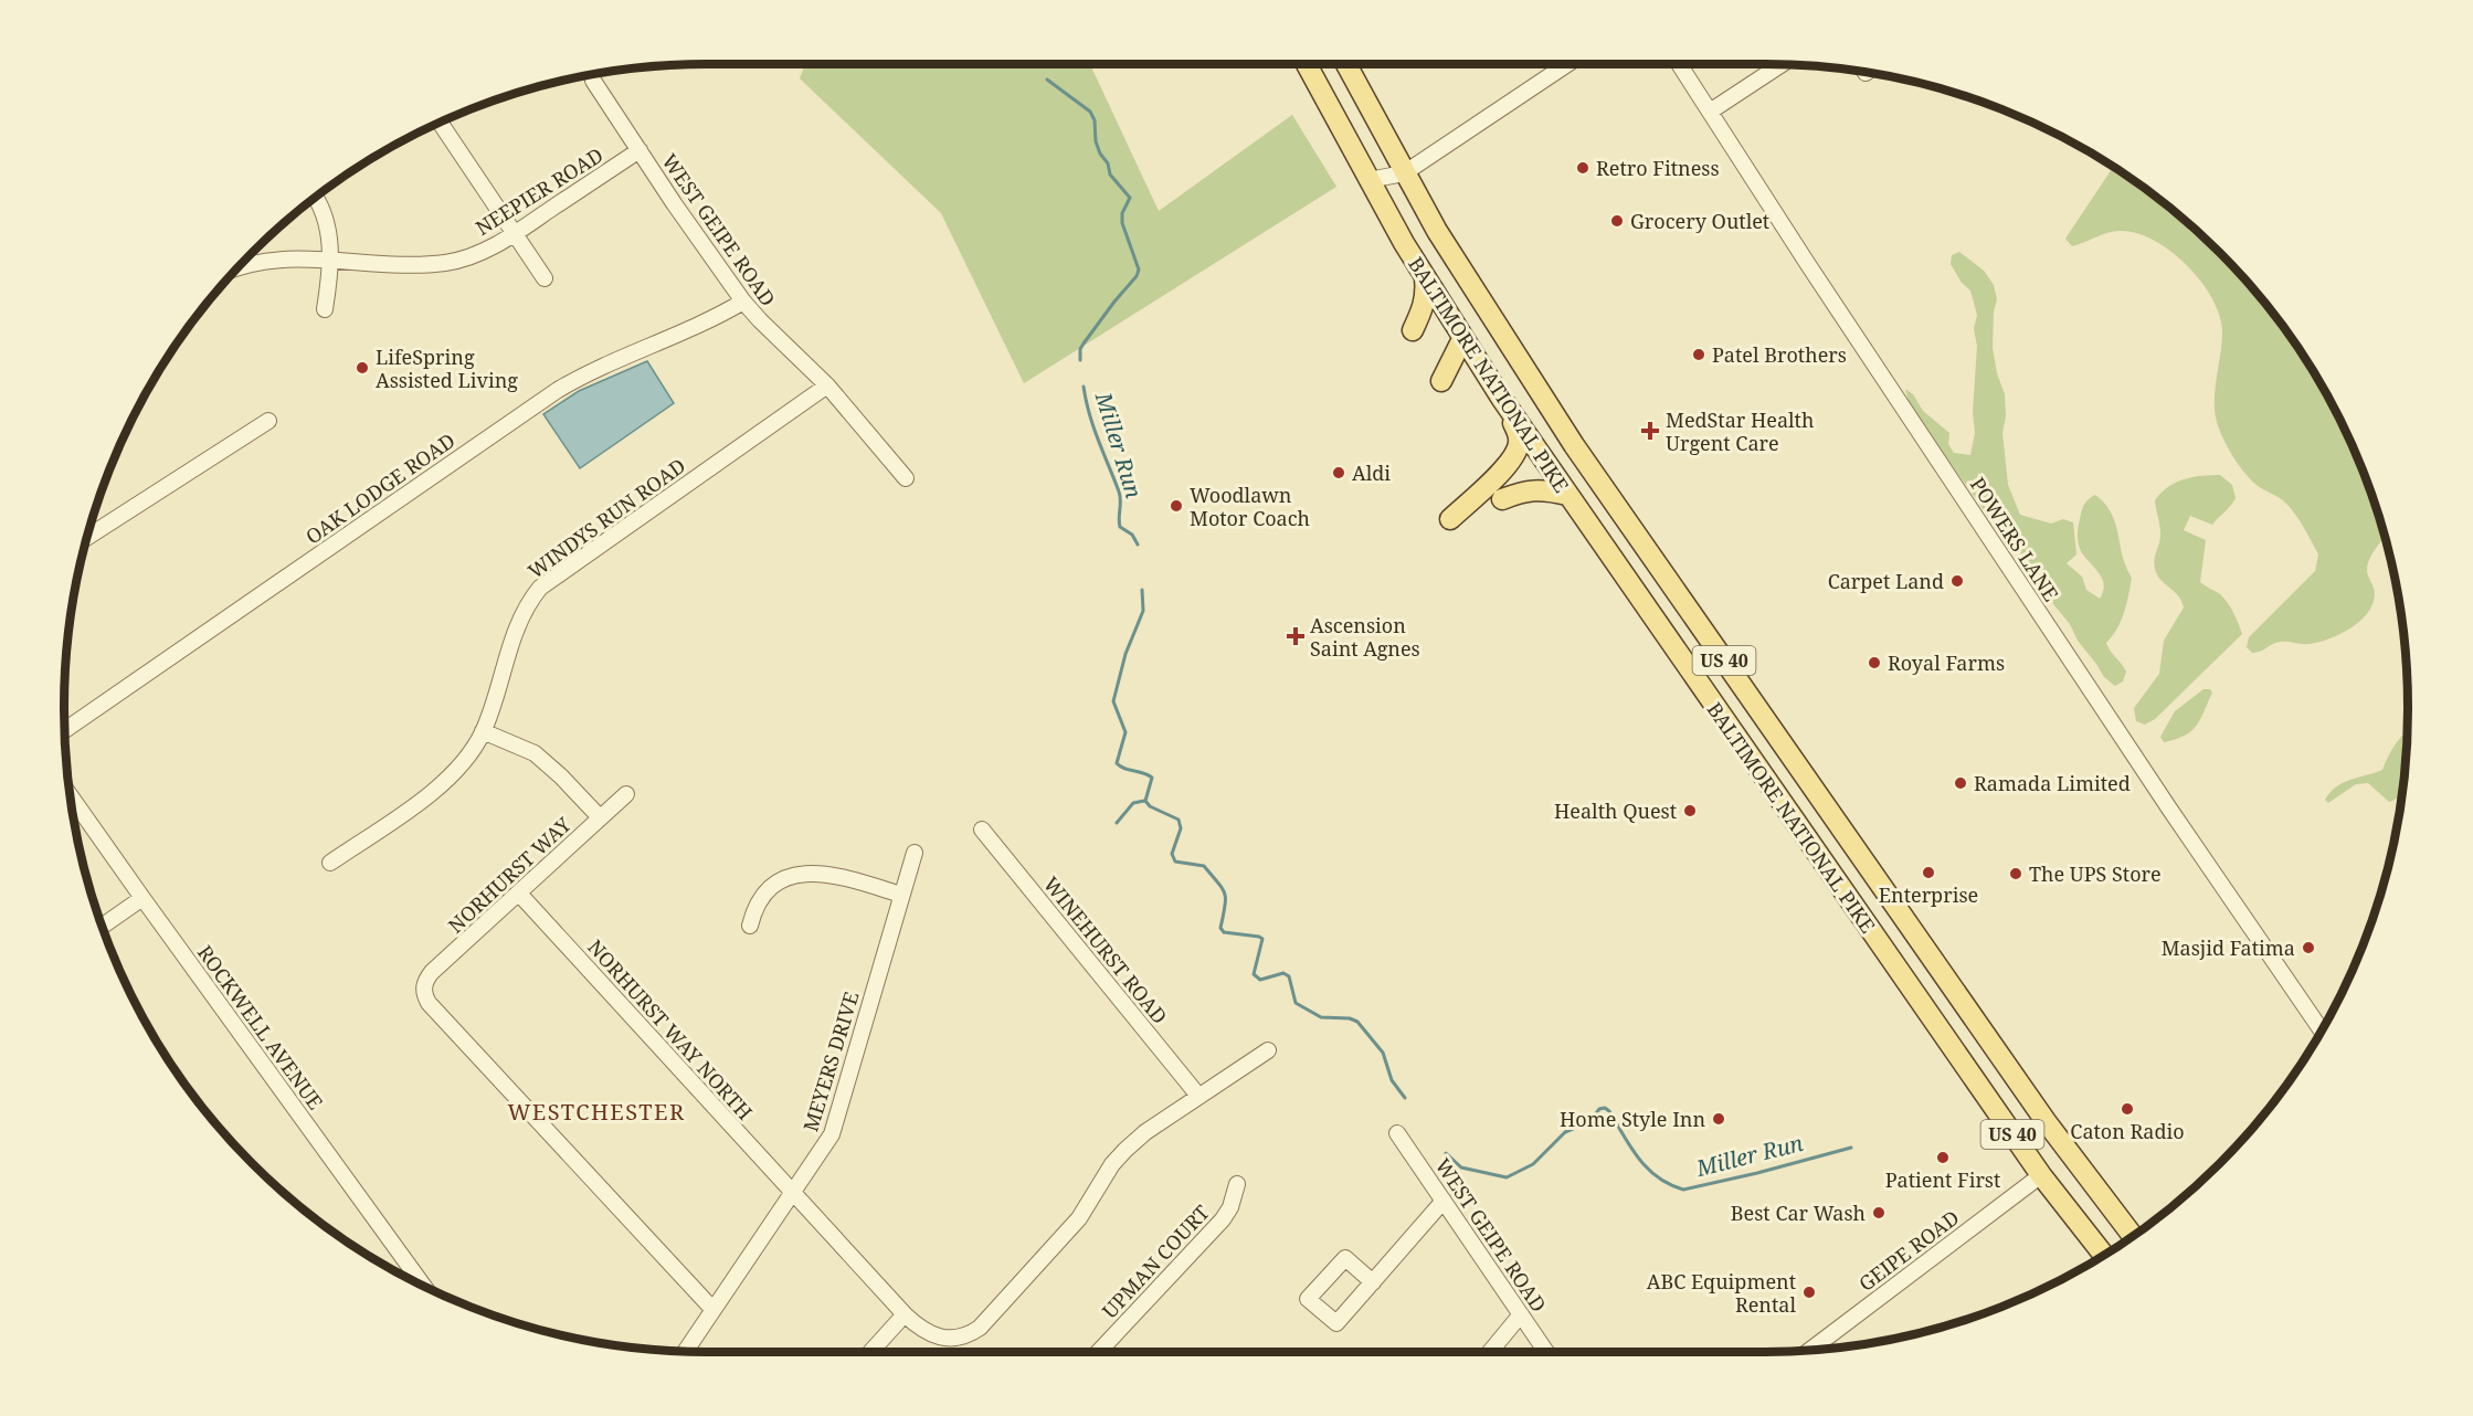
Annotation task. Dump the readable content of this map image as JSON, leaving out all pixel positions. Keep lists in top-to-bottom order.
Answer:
{
  "streets": {
    "main road": ["BALTIMORE NATIONAL PIKE", "US 40"],
    "street": [
      "NEEPIER ROAD",
      "WEST GEIPE ROAD",
      "OAK LODGE ROAD",
      "WINDYS RUN ROAD",
      "POWERS LANE",
      "NORHURST WAY",
      "WINEHURST ROAD",
      "ROCKWELL AVENUE",
      "NORHURST WAY NORTH",
      "MEYERS DRIVE",
      "GEIPE ROAD",
      "UPMAN COURT"
    ]
  },
  "crossings": [
    ["NEEPIER ROAD", "WEST GEIPE ROAD"],
    ["WEST GEIPE ROAD", "OAK LODGE ROAD"],
    ["WEST GEIPE ROAD", "WINDYS RUN ROAD"],
    ["BALTIMORE NATIONAL PIKE", "GEIPE ROAD"],
    ["NORHURST WAY", "NORHURST WAY NORTH"],
    ["NORHURST WAY", "MEYERS DRIVE"],
    ["NORHURST WAY NORTH", "MEYERS DRIVE"]
  ],
  "districts": ["WESTCHESTER"],
  "water": ["Miller Run"],
  "places": {
    "other": [
      "Retro Fitness",
      "Grocery Outlet",
      "Patel Brothers",
      "LifeSpring Assisted Living",
      "Aldi",
      "Woodlawn Motor Coach",
      "Carpet Land",
      "Royal Farms",
      "Ramada Limited",
      "Health Quest",
      "Enterprise",
      "The UPS Store",
      "Masjid Fatima",
      "Caton Radio",
      "Home Style Inn",
      "Patient First",
      "Best Car Wash",
      "ABC Equipment Rental"
    ],
    "health": ["MedStar Health Urgent Care", "Ascension Saint Agnes"]
  }
}
